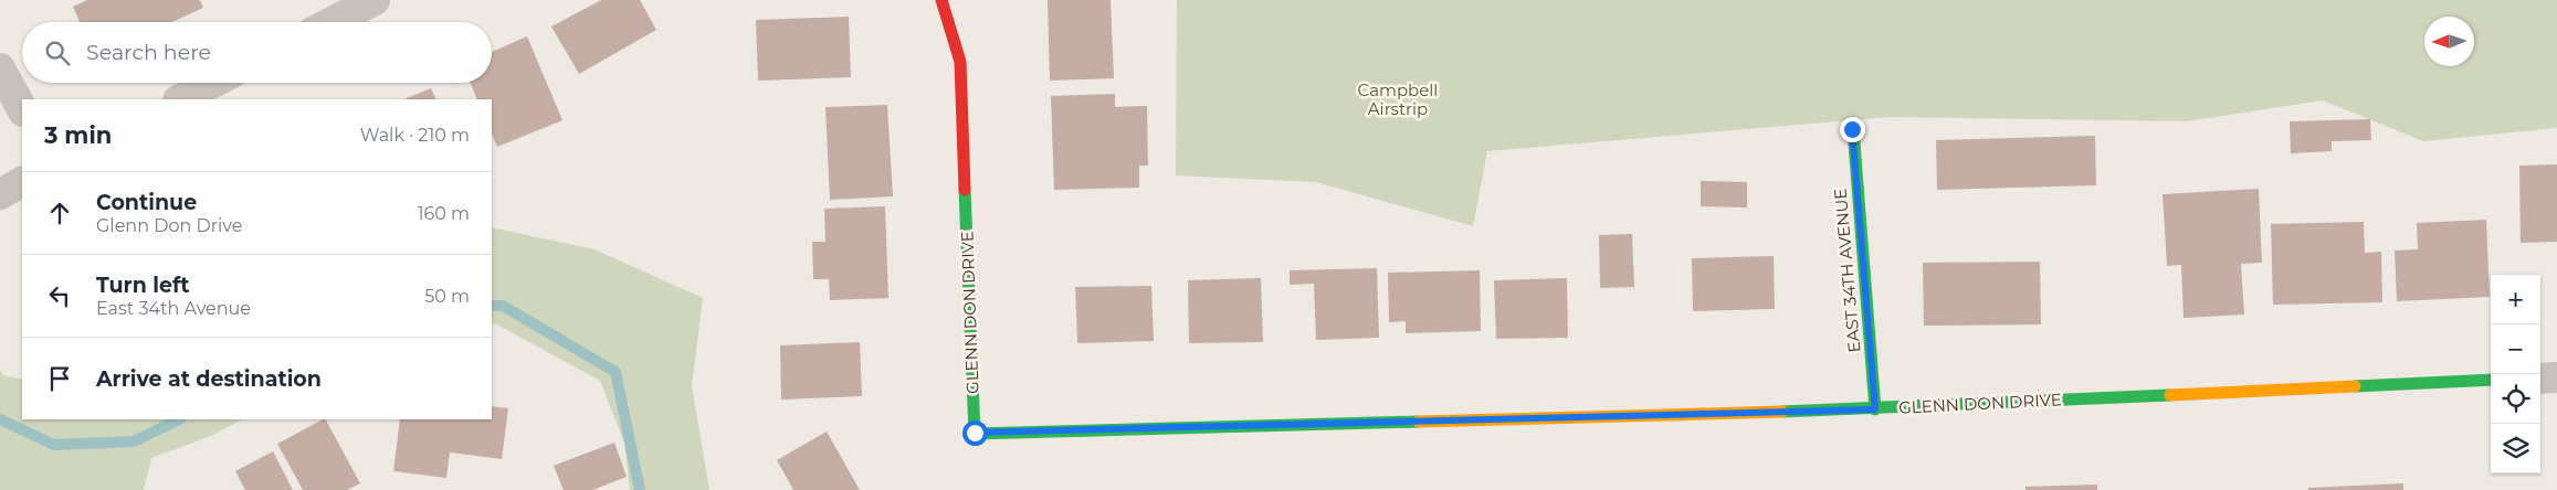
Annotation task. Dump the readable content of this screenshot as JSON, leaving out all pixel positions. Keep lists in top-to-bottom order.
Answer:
{
  "streets": {
    "street": ["EAST 34TH AVENUE", "GLENN DON DRIVE"]
  },
  "crossings": [
    ["EAST 34TH AVENUE", "GLENN DON DRIVE"]
  ],
  "parks": ["Campbell Airstrip"],
  "north": "left",
  "page": {
    "search": "Search here",
    "heading": ["3 min", "Walk · 210 m"],
    "list": [
      ["Continue", "Glenn Don Drive", "160 m"],
      ["Turn left", "East 34th Avenue", "50 m"],
      "Arrive at destination"
    ],
    "map_buttons": ["+", "−"]
  }
}
